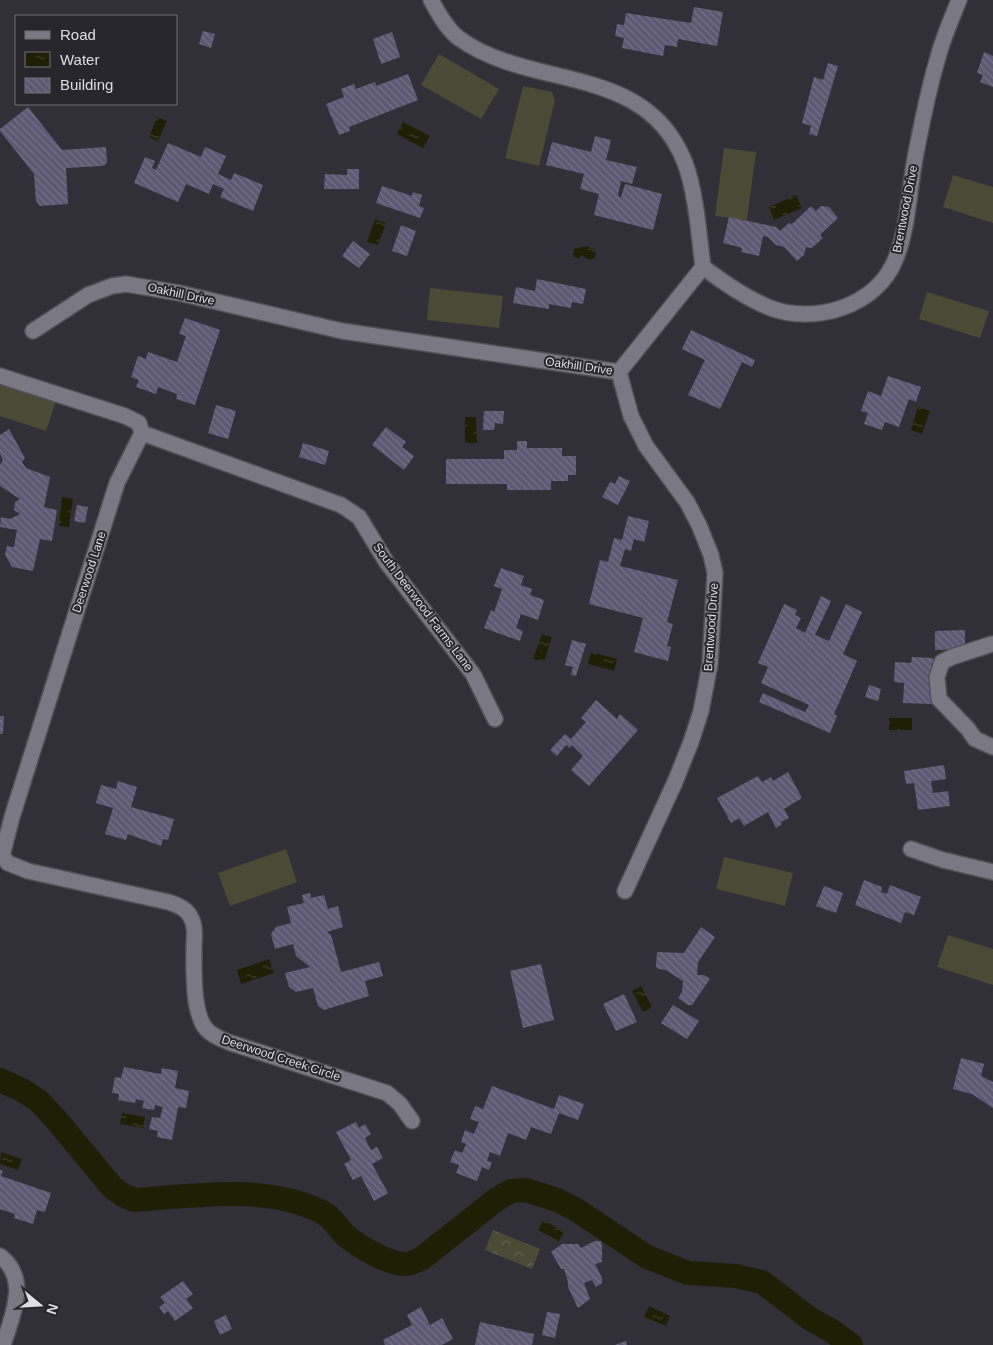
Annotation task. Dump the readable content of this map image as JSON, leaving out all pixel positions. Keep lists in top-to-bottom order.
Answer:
{
  "streets": {
    "street": [
      "Brentwood Drive",
      "Oakhill Drive",
      "Deerwood Lane",
      "South Deerwood Farms Lane",
      "Deerwood Creek Circle"
    ]
  },
  "crossings": [
    ["Brentwood Drive", "Oakhill Drive"],
    ["Deerwood Lane", "South Deerwood Farms Lane"],
    ["Deerwood Lane", "Deerwood Creek Circle"]
  ],
  "legend": ["Road", "Water", "Building"],
  "north": "right"
}
